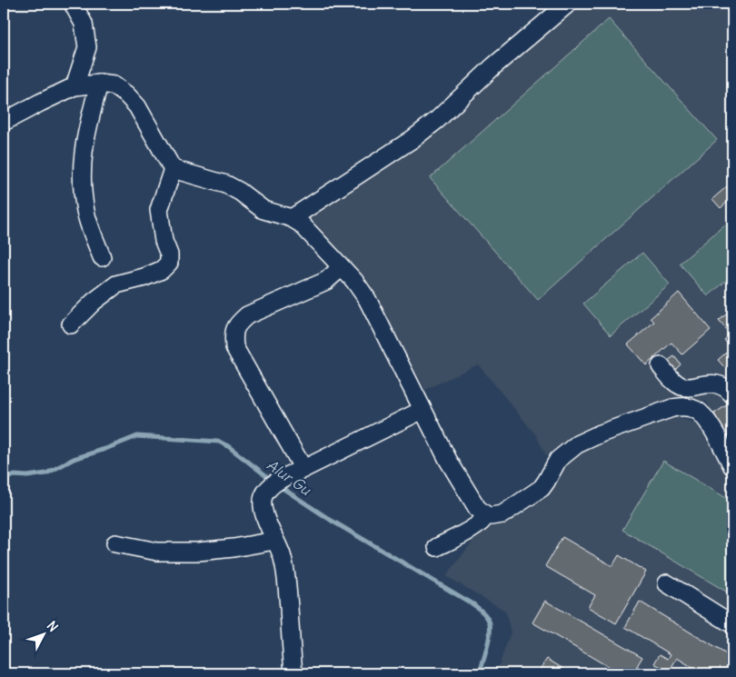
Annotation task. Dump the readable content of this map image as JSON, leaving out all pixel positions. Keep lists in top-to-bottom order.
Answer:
{
  "water": ["Alur Gu"],
  "north": "top right"
}
